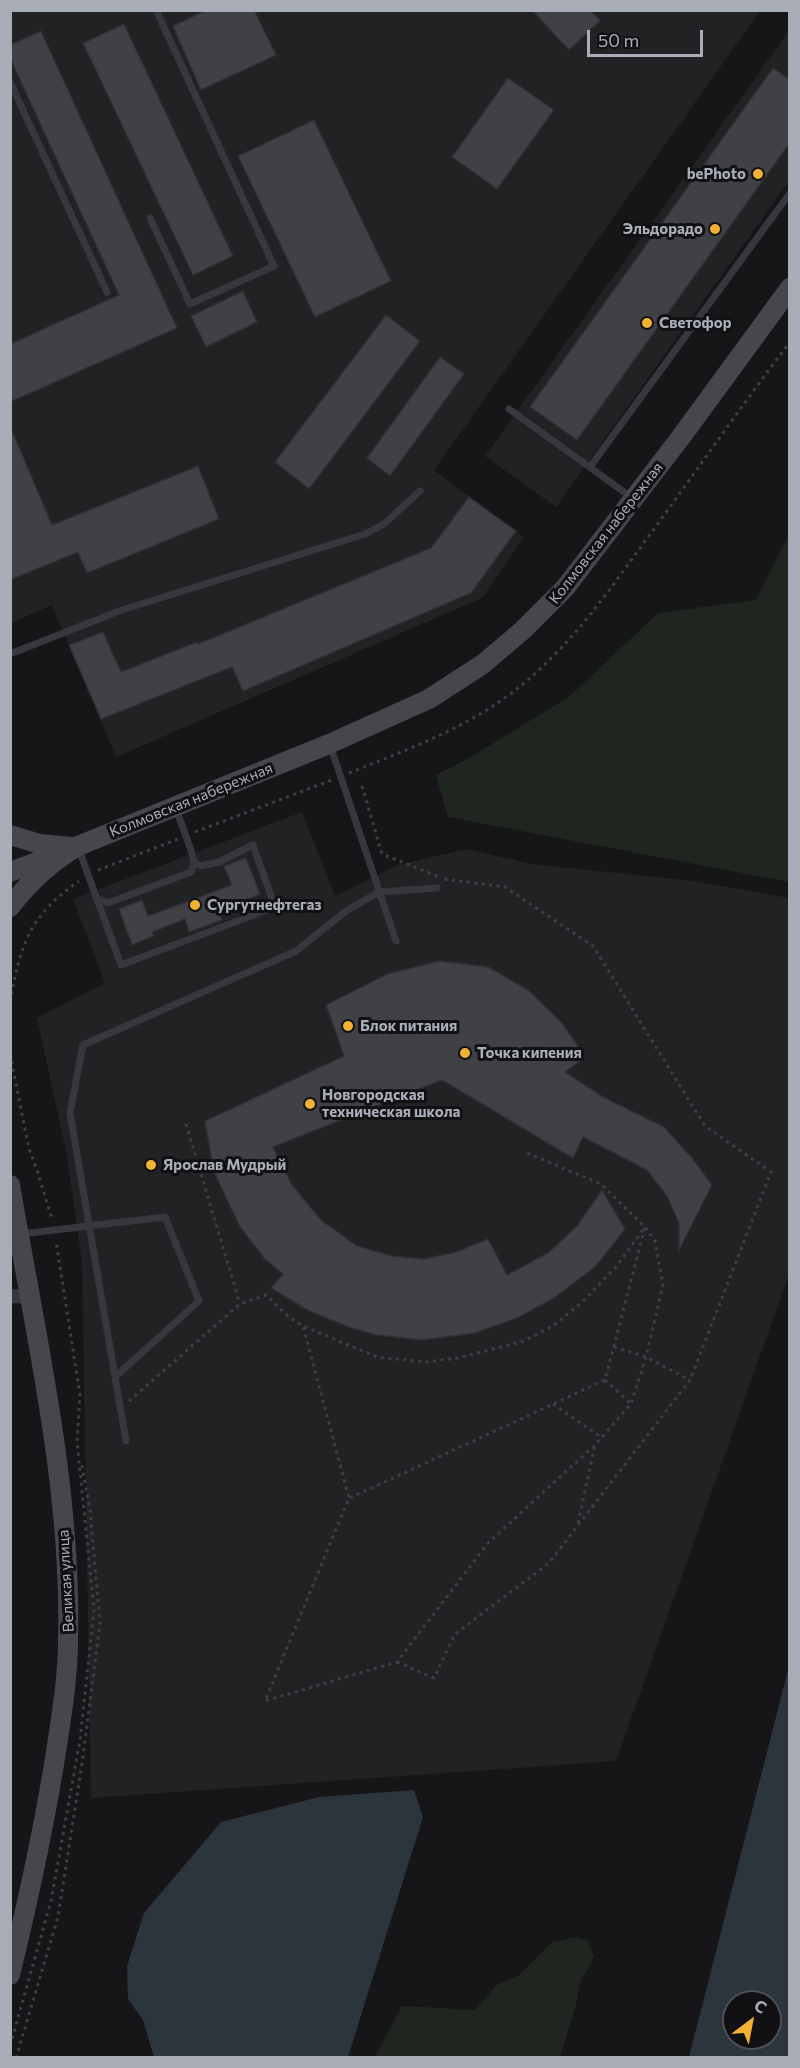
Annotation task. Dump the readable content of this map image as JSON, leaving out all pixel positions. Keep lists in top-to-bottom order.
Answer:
{
  "streets": {
    "main road": ["Колмовская набережная", "Великая улица"]
  },
  "places": [
    "bePhoto",
    "Эльдорадо",
    "Светофор",
    "Сургутнефтегаз",
    "Блок питания",
    "Точка кипения",
    "Новгородская техническая школа",
    "Ярослав Мудрый"
  ],
  "scale_bar": "50 m",
  "north": "top right"
}
